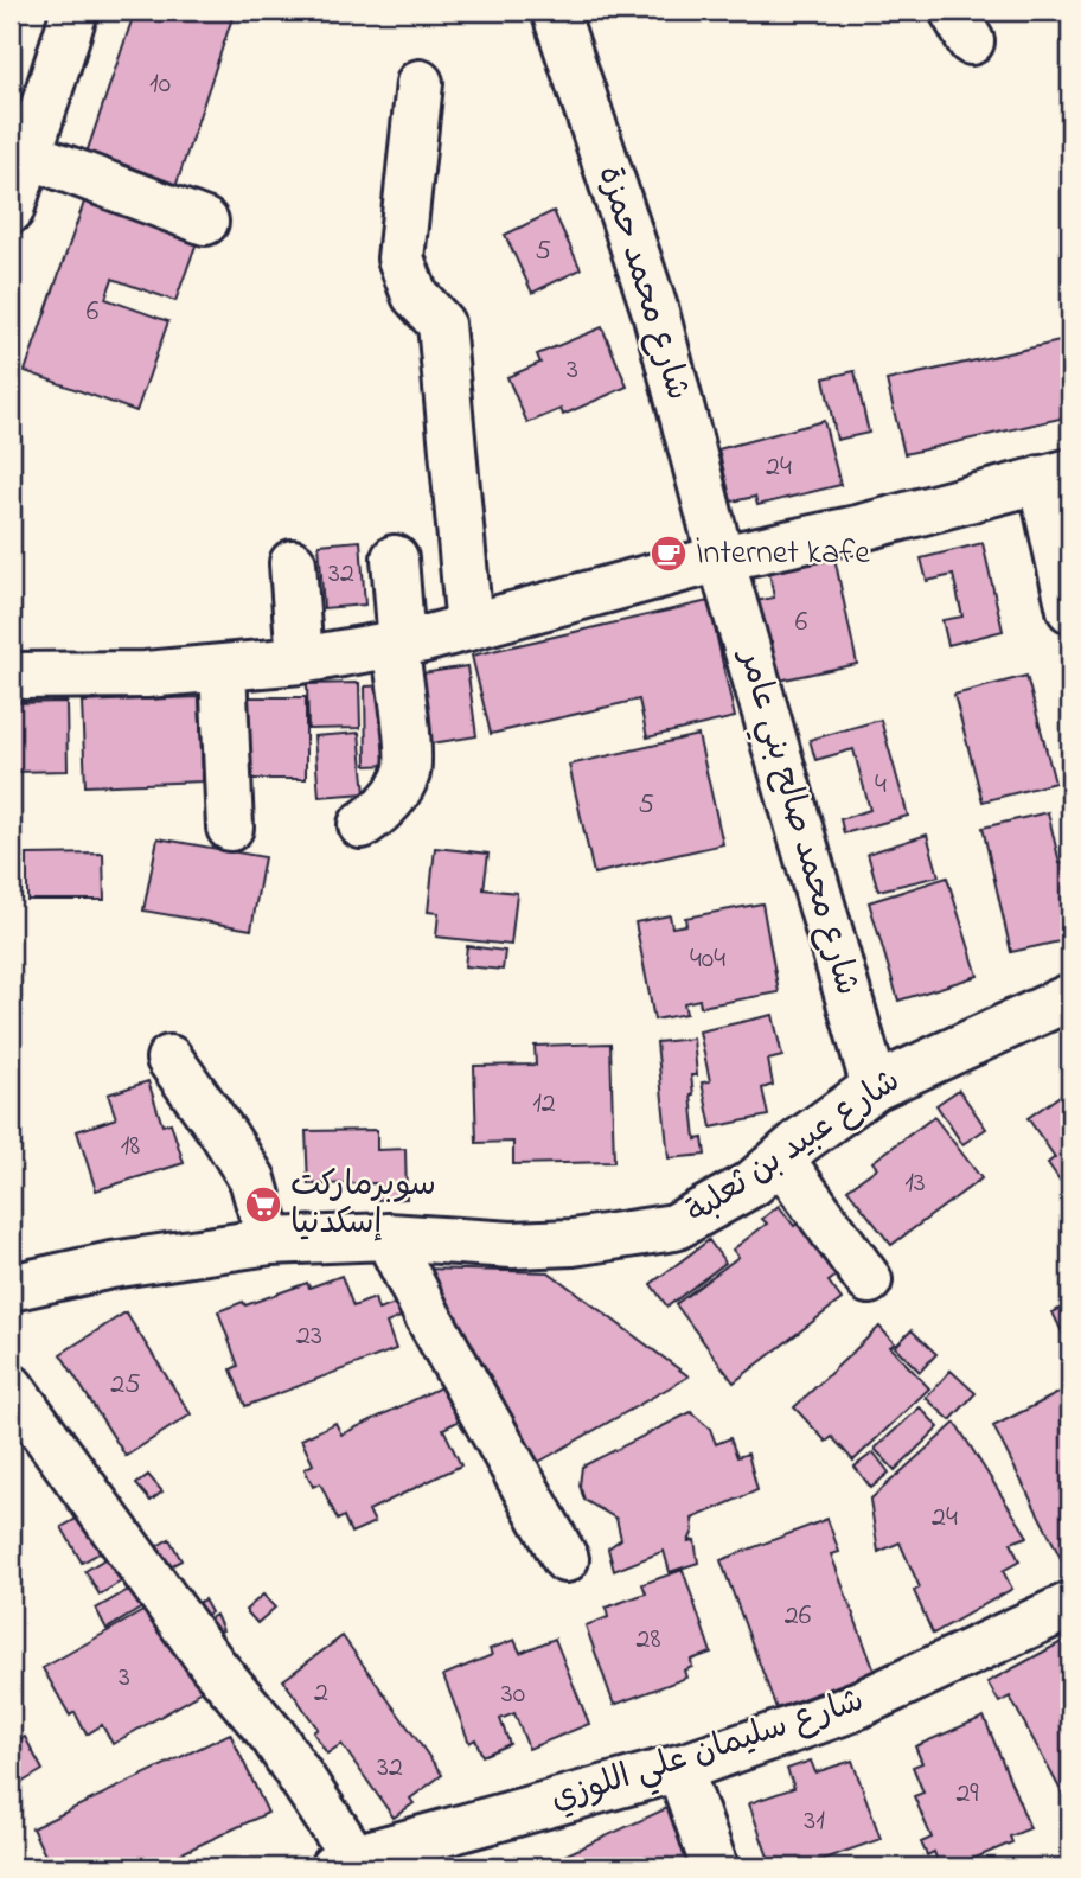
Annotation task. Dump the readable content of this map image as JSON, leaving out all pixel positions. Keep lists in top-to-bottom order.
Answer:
{
  "streets": {
    "street": [
      "شارع محمد حمزة",
      "شارع محمد صالح بني عامر",
      "شارع عبيد بن ثعلبة",
      "شارع سليمان علي اللوزي"
    ]
  },
  "crossings": [
    ["شارع محمد حمزة", "شارع محمد صالح بني عامر"],
    ["شارع محمد صالح بني عامر", "شارع عبيد بن ثعلبة"]
  ],
  "places": {
    "cafe": ["İnternet kafe"],
    "supermarket": ["سوبرماركت إسكدنيا"]
  },
  "house_numbers": [
    "10",
    "5",
    "6",
    "3",
    "24",
    "32",
    "6",
    "4",
    "5",
    "404",
    "12",
    "18",
    "13",
    "23",
    "25",
    "24",
    "26",
    "28",
    "3",
    "2",
    "30",
    "32",
    "29",
    "31"
  ]
}
